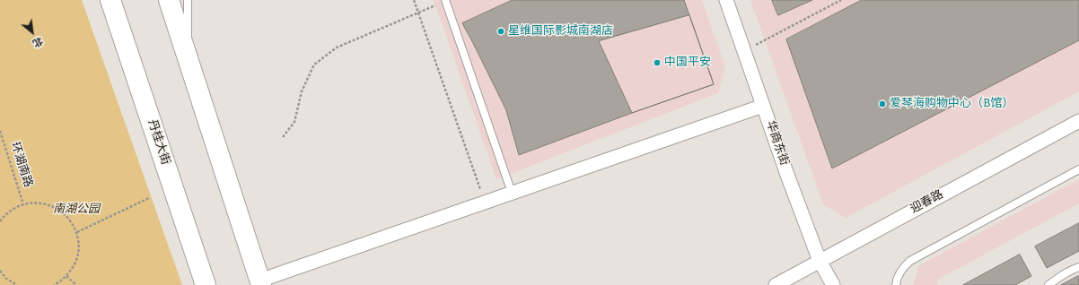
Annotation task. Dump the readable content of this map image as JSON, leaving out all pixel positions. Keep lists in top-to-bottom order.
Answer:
{
  "streets": {
    "main road": ["丹桂大街"],
    "street": ["华商东街", "迎春路"],
    "path": ["环湖南路"]
  },
  "crossings": [
    ["华商东街", "迎春路"]
  ],
  "parks": ["南湖公园"],
  "places": ["星维国际影城南湖店", "中国平安", "爱琴海购物中心（B馆）"],
  "north": "bottom right"
}
